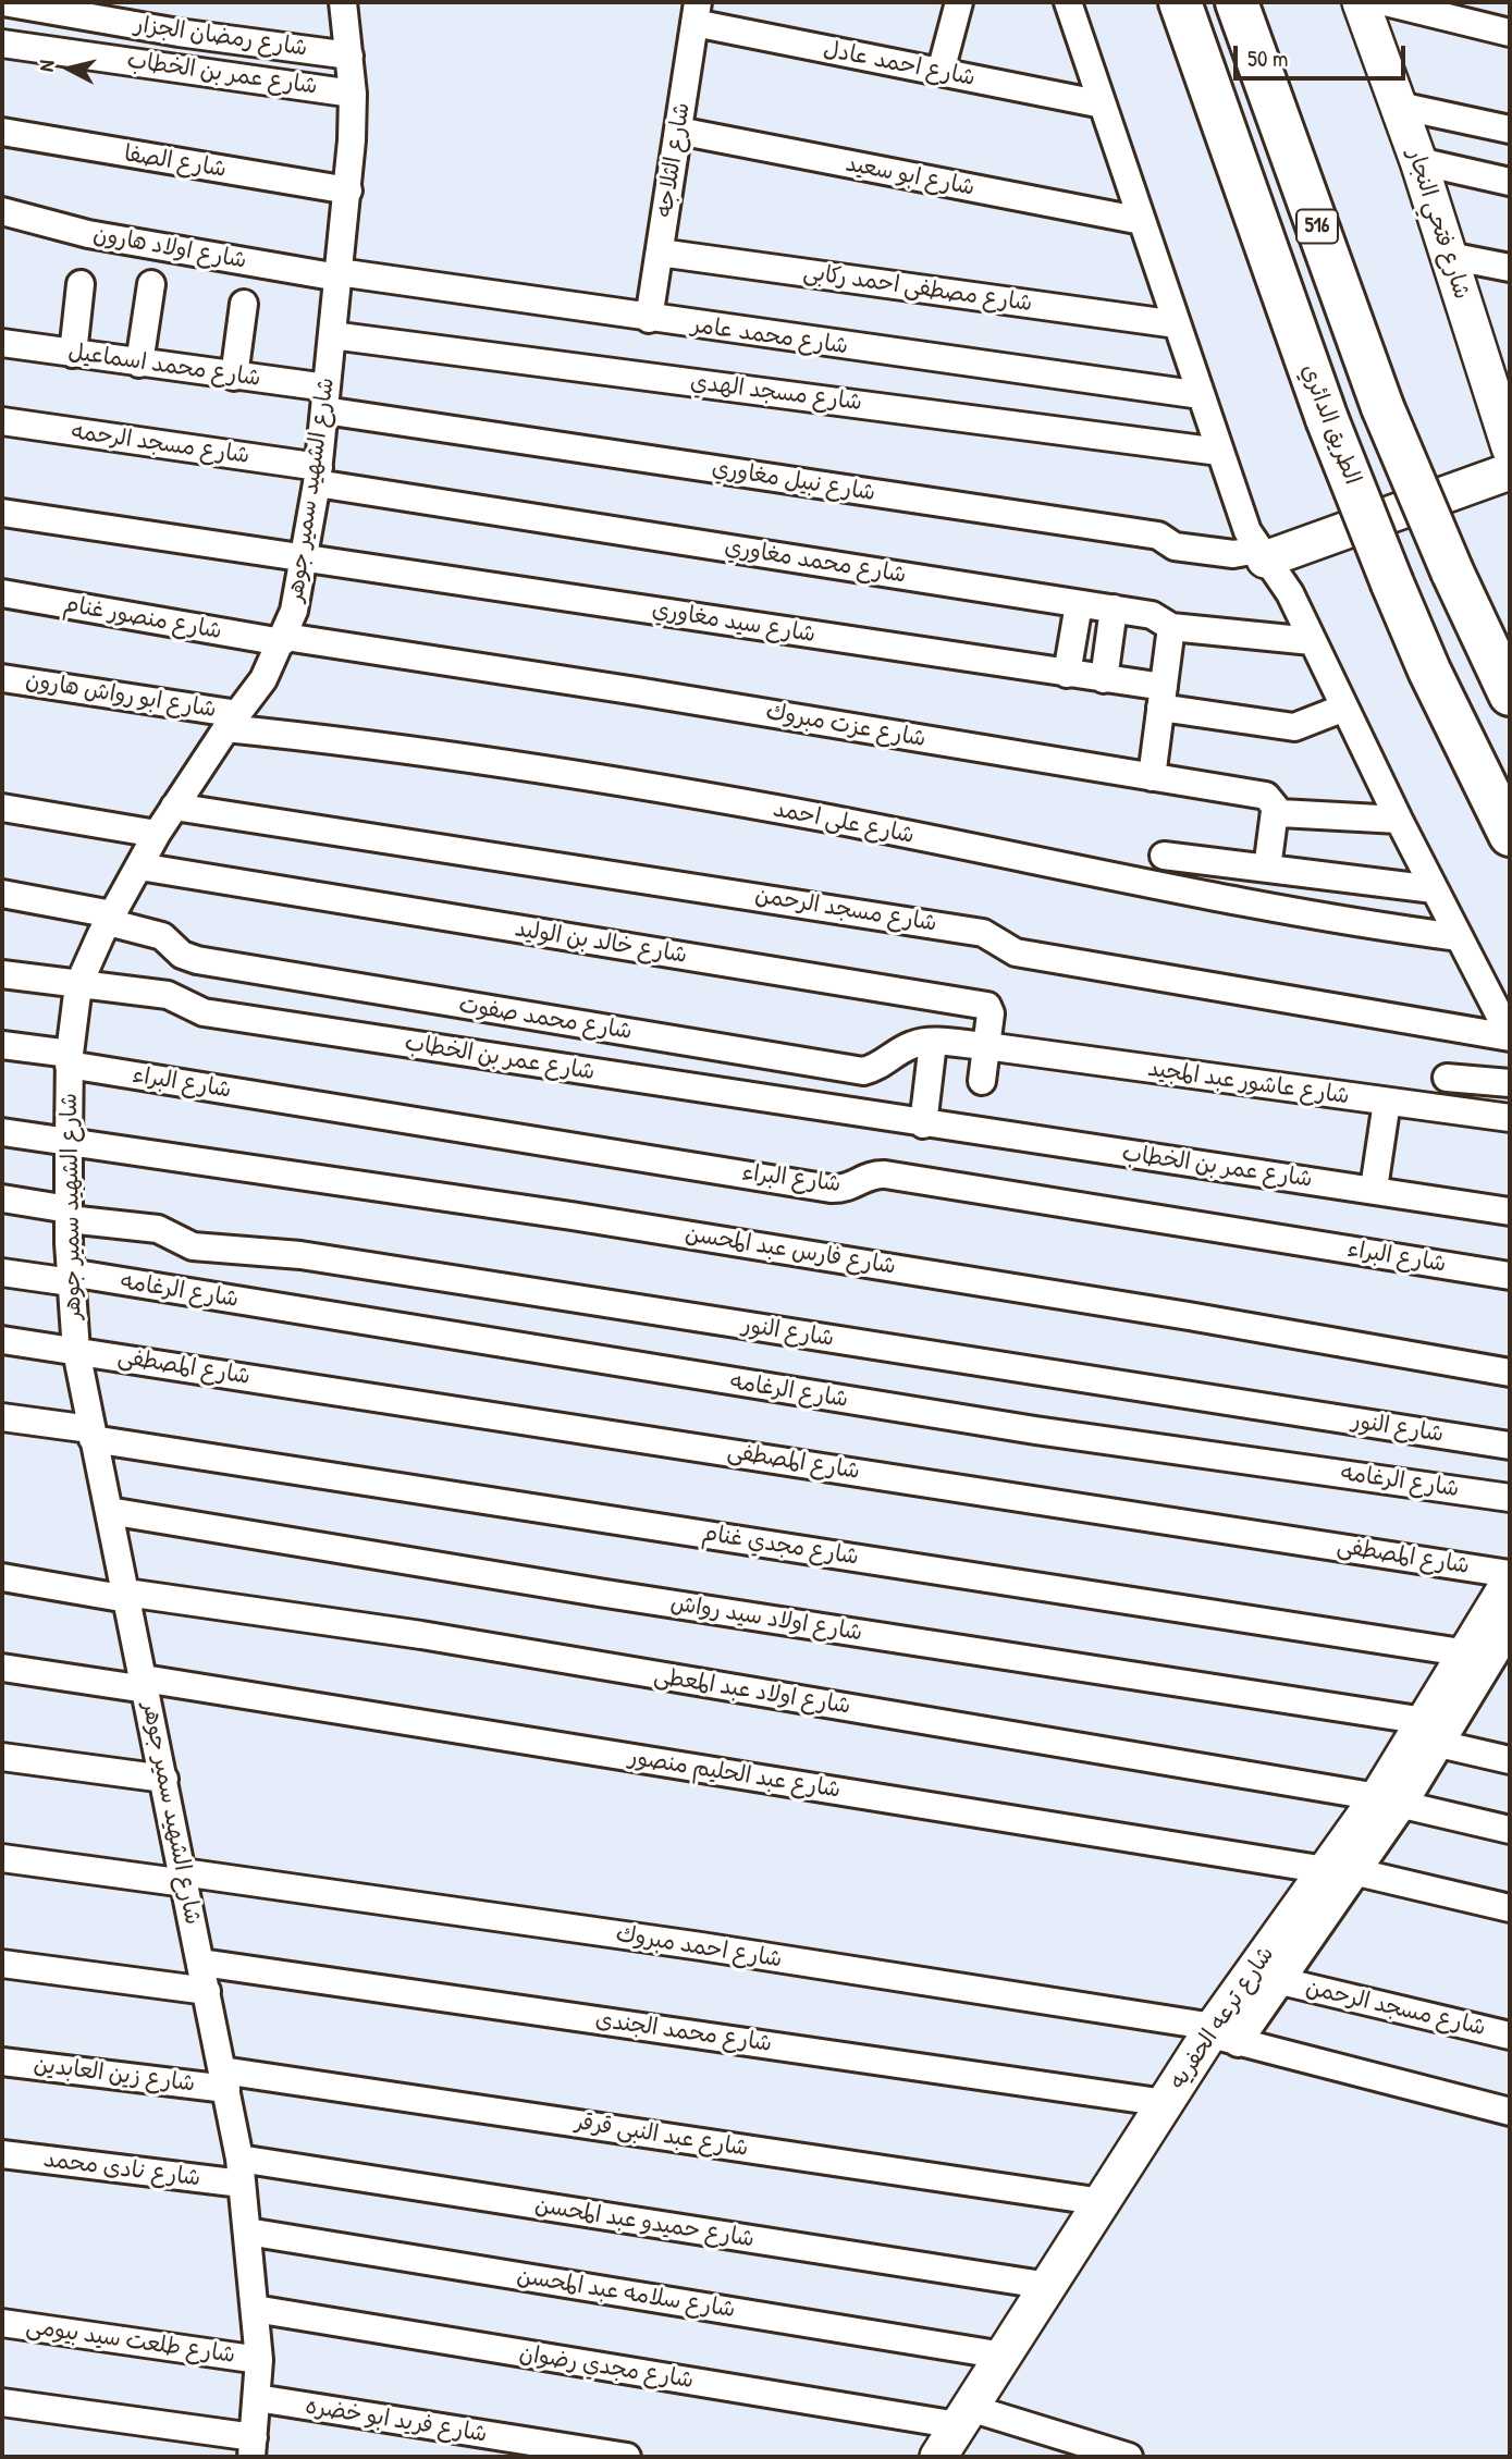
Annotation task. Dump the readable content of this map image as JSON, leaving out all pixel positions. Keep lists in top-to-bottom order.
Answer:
{
  "streets": {
    "highway": ["516", "الطريق الدائري"],
    "street": [
      "شارع رمضان الجزار",
      "شارع احمد عادل",
      "شارع عمر بن الخطاب",
      "شارع الثلاجه",
      "شارع الصفا",
      "شارع ابو سعيد",
      "شارع فتحي النجار",
      "شارع اولاد هارون",
      "شارع مصطفى احمد ركابى",
      "شارع محمد عامر",
      "شارع محمد اسماعيل",
      "شارع مسجد الهدي",
      "شارع مسجد الرحمه",
      "شارع نبيل مغاوري",
      "شارع الشهيد سمير جوهر",
      "شارع محمد مغاوري",
      "شارع منصور غنام",
      "شارع سيد مغاوري",
      "شارع ابو رواش هارون",
      "شارع عزت مبروك",
      "شارع على احمد",
      "شارع مسجد الرحمن",
      "شارع خالد بن الوليد",
      "شارع محمد صفوت",
      "شارع البراء",
      "شارع عاشور عبد المجيد",
      "شارع فارس عبد المحسن",
      "شارع الرغامه",
      "شارع النور",
      "شارع المصطفى",
      "شارع مجدي غنام",
      "شارع اولاد سيد رواش",
      "شارع اولاد عبد المعطى",
      "شارع عبد الحليم منصور",
      "شارع احمد مبروك",
      "شارع ترعه الحفريه",
      "شارع محمد الجندى",
      "شارع زين العابدين",
      "شارع عبد النبى قرقر",
      "شارع نادى محمد",
      "شارع حميدو عبد المحسن",
      "شارع سلامه عبد المحسن",
      "شارع طلعت سيد بيومى",
      "شارع مجدي رضوان",
      "شارع فريد ابو خضره"
    ]
  },
  "crossings": [
    ["شارع رمضان الجزار", "شارع الشهيد سمير جوهر"],
    ["شارع احمد عادل", "شارع الثلاجه"],
    ["شارع عمر بن الخطاب", "شارع الشهيد سمير جوهر"],
    ["شارع الثلاجه", "شارع ابو سعيد"],
    ["شارع الثلاجه", "شارع مصطفى احمد ركابى"],
    ["شارع الثلاجه", "شارع محمد عامر"],
    ["شارع الصفا", "شارع الشهيد سمير جوهر"],
    ["شارع اولاد هارون", "شارع محمد عامر"],
    ["شارع اولاد هارون", "شارع الشهيد سمير جوهر"],
    ["شارع محمد عامر", "شارع الشهيد سمير جوهر"],
    ["شارع محمد اسماعيل", "شارع نبيل مغاوري"],
    ["شارع محمد اسماعيل", "شارع الشهيد سمير جوهر"],
    ["شارع مسجد الهدي", "شارع الشهيد سمير جوهر"],
    ["شارع مسجد الرحمه", "شارع الشهيد سمير جوهر"],
    ["شارع مسجد الرحمه", "شارع محمد مغاوري"],
    ["شارع نبيل مغاوري", "شارع الشهيد سمير جوهر"],
    ["شارع الشهيد سمير جوهر", "شارع محمد مغاوري"],
    ["شارع الشهيد سمير جوهر", "شارع منصور غنام"],
    ["شارع الشهيد سمير جوهر", "شارع سيد مغاوري"],
    ["شارع الشهيد سمير جوهر", "شارع ابو رواش هارون"],
    ["شارع الشهيد سمير جوهر", "شارع عزت مبروك"],
    ["شارع الشهيد سمير جوهر", "شارع على احمد"],
    ["شارع الشهيد سمير جوهر", "شارع مسجد الرحمن"],
    ["شارع الشهيد سمير جوهر", "شارع خالد بن الوليد"],
    ["شارع الشهيد سمير جوهر", "شارع محمد صفوت"],
    ["شارع الشهيد سمير جوهر", "شارع البراء"],
    ["شارع الشهيد سمير جوهر", "شارع فارس عبد المحسن"],
    ["شارع الشهيد سمير جوهر", "شارع الرغامه"],
    ["شارع الشهيد سمير جوهر", "شارع النور"],
    ["شارع الشهيد سمير جوهر", "شارع المصطفى"],
    ["شارع الشهيد سمير جوهر", "شارع مجدي غنام"],
    ["شارع الشهيد سمير جوهر", "شارع اولاد سيد رواش"],
    ["شارع الشهيد سمير جوهر", "شارع اولاد عبد المعطى"],
    ["شارع الشهيد سمير جوهر", "شارع عبد الحليم منصور"],
    ["شارع الشهيد سمير جوهر", "شارع احمد مبروك"],
    ["شارع الشهيد سمير جوهر", "شارع محمد الجندى"],
    ["شارع الشهيد سمير جوهر", "شارع زين العابدين"],
    ["شارع الشهيد سمير جوهر", "شارع عبد النبى قرقر"],
    ["شارع الشهيد سمير جوهر", "شارع نادى محمد"],
    ["شارع الشهيد سمير جوهر", "شارع حميدو عبد المحسن"],
    ["شارع الشهيد سمير جوهر", "شارع سلامه عبد المحسن"],
    ["شارع الشهيد سمير جوهر", "شارع طلعت سيد بيومى"],
    ["شارع الشهيد سمير جوهر", "شارع مجدي رضوان"],
    ["شارع الشهيد سمير جوهر", "شارع فريد ابو خضره"],
    ["شارع منصور غنام", "شارع عزت مبروك"],
    ["شارع ابو رواش هارون", "شارع على احمد"],
    ["شارع مسجد الرحمن", "شارع ترعه الحفريه"],
    ["شارع خالد بن الوليد", "شارع محمد صفوت"],
    ["شارع خالد بن الوليد", "شارع عاشور عبد المجيد"],
    ["شارع محمد صفوت", "شارع عاشور عبد المجيد"],
    ["شارع مجدي غنام", "شارع ترعه الحفريه"],
    ["شارع اولاد سيد رواش", "شارع ترعه الحفريه"],
    ["شارع اولاد عبد المعطى", "شارع ترعه الحفريه"],
    ["شارع عبد الحليم منصور", "شارع ترعه الحفريه"],
    ["شارع احمد مبروك", "شارع ترعه الحفريه"],
    ["شارع ترعه الحفريه", "شارع محمد الجندى"],
    ["شارع ترعه الحفريه", "شارع عبد النبى قرقر"],
    ["شارع ترعه الحفريه", "شارع حميدو عبد المحسن"],
    ["شارع ترعه الحفريه", "شارع سلامه عبد المحسن"],
    ["شارع ترعه الحفريه", "شارع مجدي رضوان"],
    ["شارع زين العابدين", "شارع عبد النبى قرقر"],
    ["شارع نادى محمد", "شارع حميدو عبد المحسن"]
  ],
  "scale_bar": "50 m",
  "north": "left"
}
